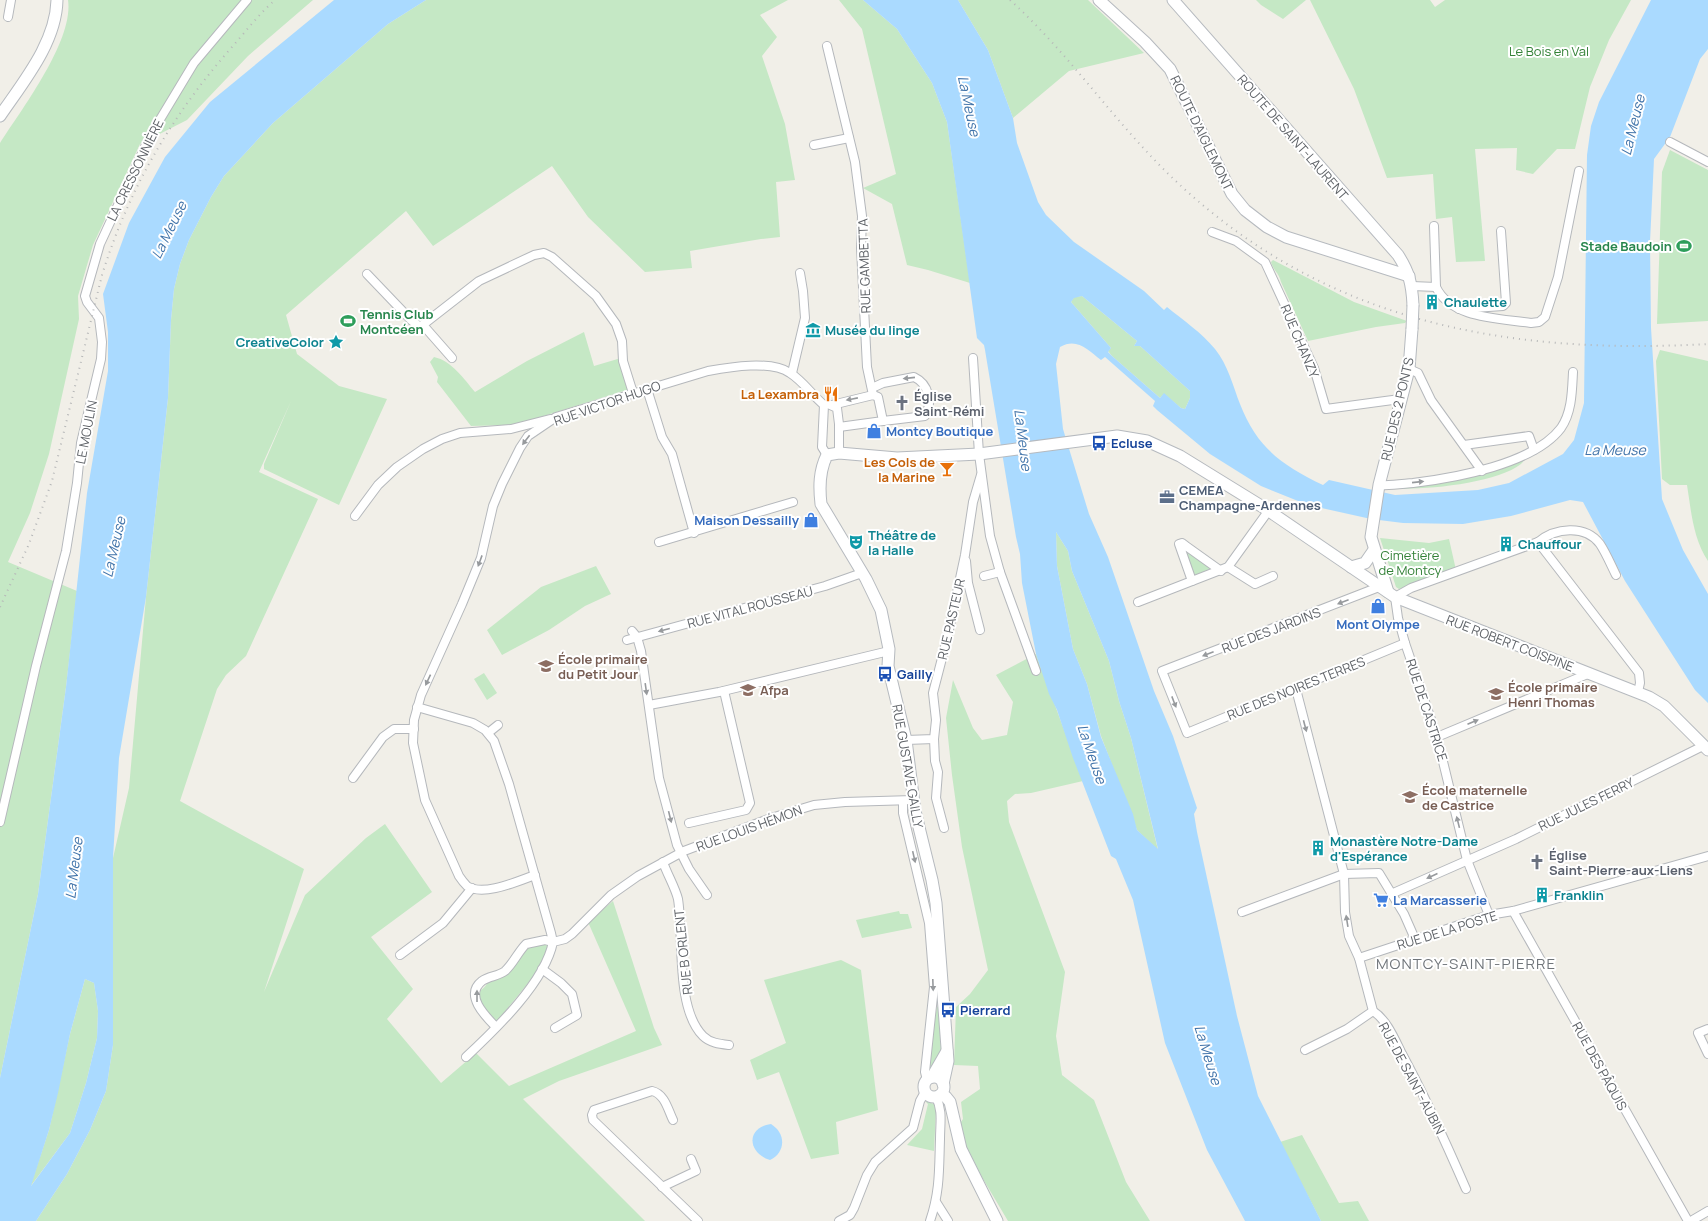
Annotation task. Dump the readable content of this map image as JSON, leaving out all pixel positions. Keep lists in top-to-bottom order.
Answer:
{
  "streets": {
    "street": [
      "ROUTE D'AIGLEMONT",
      "ROUTE DE SAINT-LAURENT",
      "LA CRESSONNIÈRE",
      "RUE GAMBETTA",
      "RUE CHANZY",
      "RUE VICTOR HUGO",
      "RUE DES 2 PONTS",
      "LE MOULIN",
      "RUE VITAL ROUSSEAU",
      "RUE PASTEUR",
      "RUE DES JARDINS",
      "RUE ROBERT COISPINE",
      "RUE DES NOIRES TERRES",
      "RUE DE CASTRICE",
      "RUE GUSTAVE GAILLY",
      "RUE JULES FERRY",
      "RUE LOUIS HÉMON",
      "RUE DE LA POSTE",
      "RUE B ORLENT",
      "RUE DES PÂQUIS",
      "RUE DE SAINT-AUBIN"
    ]
  },
  "crossings": [
    ["ROUTE D'AIGLEMONT", "ROUTE DE SAINT-LAURENT"],
    ["ROUTE D'AIGLEMONT", "RUE DES 2 PONTS"],
    ["ROUTE DE SAINT-LAURENT", "RUE DES 2 PONTS"],
    ["LA CRESSONNIÈRE", "LE MOULIN"],
    ["RUE CHANZY", "RUE DES 2 PONTS"],
    ["RUE DES 2 PONTS", "RUE DES JARDINS"],
    ["RUE DES 2 PONTS", "RUE ROBERT COISPINE"],
    ["RUE DES 2 PONTS", "RUE DE CASTRICE"],
    ["RUE VITAL ROUSSEAU", "RUE GUSTAVE GAILLY"],
    ["RUE DES JARDINS", "RUE ROBERT COISPINE"],
    ["RUE DES JARDINS", "RUE DES NOIRES TERRES"],
    ["RUE DES JARDINS", "RUE DE CASTRICE"],
    ["RUE ROBERT COISPINE", "RUE DE CASTRICE"],
    ["RUE ROBERT COISPINE", "RUE GUSTAVE GAILLY"],
    ["RUE ROBERT COISPINE", "RUE JULES FERRY"],
    ["RUE DES NOIRES TERRES", "RUE DE CASTRICE"],
    ["RUE DES NOIRES TERRES", "RUE DE SAINT-AUBIN"],
    ["RUE DE CASTRICE", "RUE JULES FERRY"],
    ["RUE DE CASTRICE", "RUE DE LA POSTE"],
    ["RUE GUSTAVE GAILLY", "RUE LOUIS HÉMON"],
    ["RUE LOUIS HÉMON", "RUE B ORLENT"],
    ["RUE DE LA POSTE", "RUE DES PÂQUIS"],
    ["RUE DE LA POSTE", "RUE DE SAINT-AUBIN"]
  ],
  "one_way": [
    "RUE VICTOR HUGO",
    "RUE VITAL ROUSSEAU",
    "RUE DES JARDINS",
    "RUE DE CASTRICE"
  ],
  "districts": ["MONTCY-SAINT-PIERRE"],
  "water": ["La Meuse"],
  "parks": ["Le Bois en Val", "Cimetière de Montcy"],
  "places": {
    "sports": ["Stade Baudoin", "Tennis Club Montcéen"],
    "building": [
      "Chaulette",
      "Chauffour",
      "Monastère Notre-Dame d'Espérance",
      "Franklin"
    ],
    "museum": ["Musée du linge"],
    "place": ["CreativeColor"],
    "restaurant": ["La Lexambra"],
    "church": ["Église Saint-Rémi", "Église Saint-Pierre-aux-Liens"],
    "shop": ["Montcy Boutique", "Maison Dessailly", "Mont Olympe"],
    "bus stop": ["Ecluse", "Gailly", "Pierrard"],
    "bar": ["Les Cols de la Marine"],
    "office": ["CEMEA Champagne-Ardennes"],
    "theatre": ["Théâtre de la Halle"],
    "school or university": [
      "École primaire du Petit Jour",
      "Afpa",
      "École primaire Henri Thomas",
      "École maternelle de Castrice"
    ],
    "supermarket": ["La Marcasserie"]
  }
}
